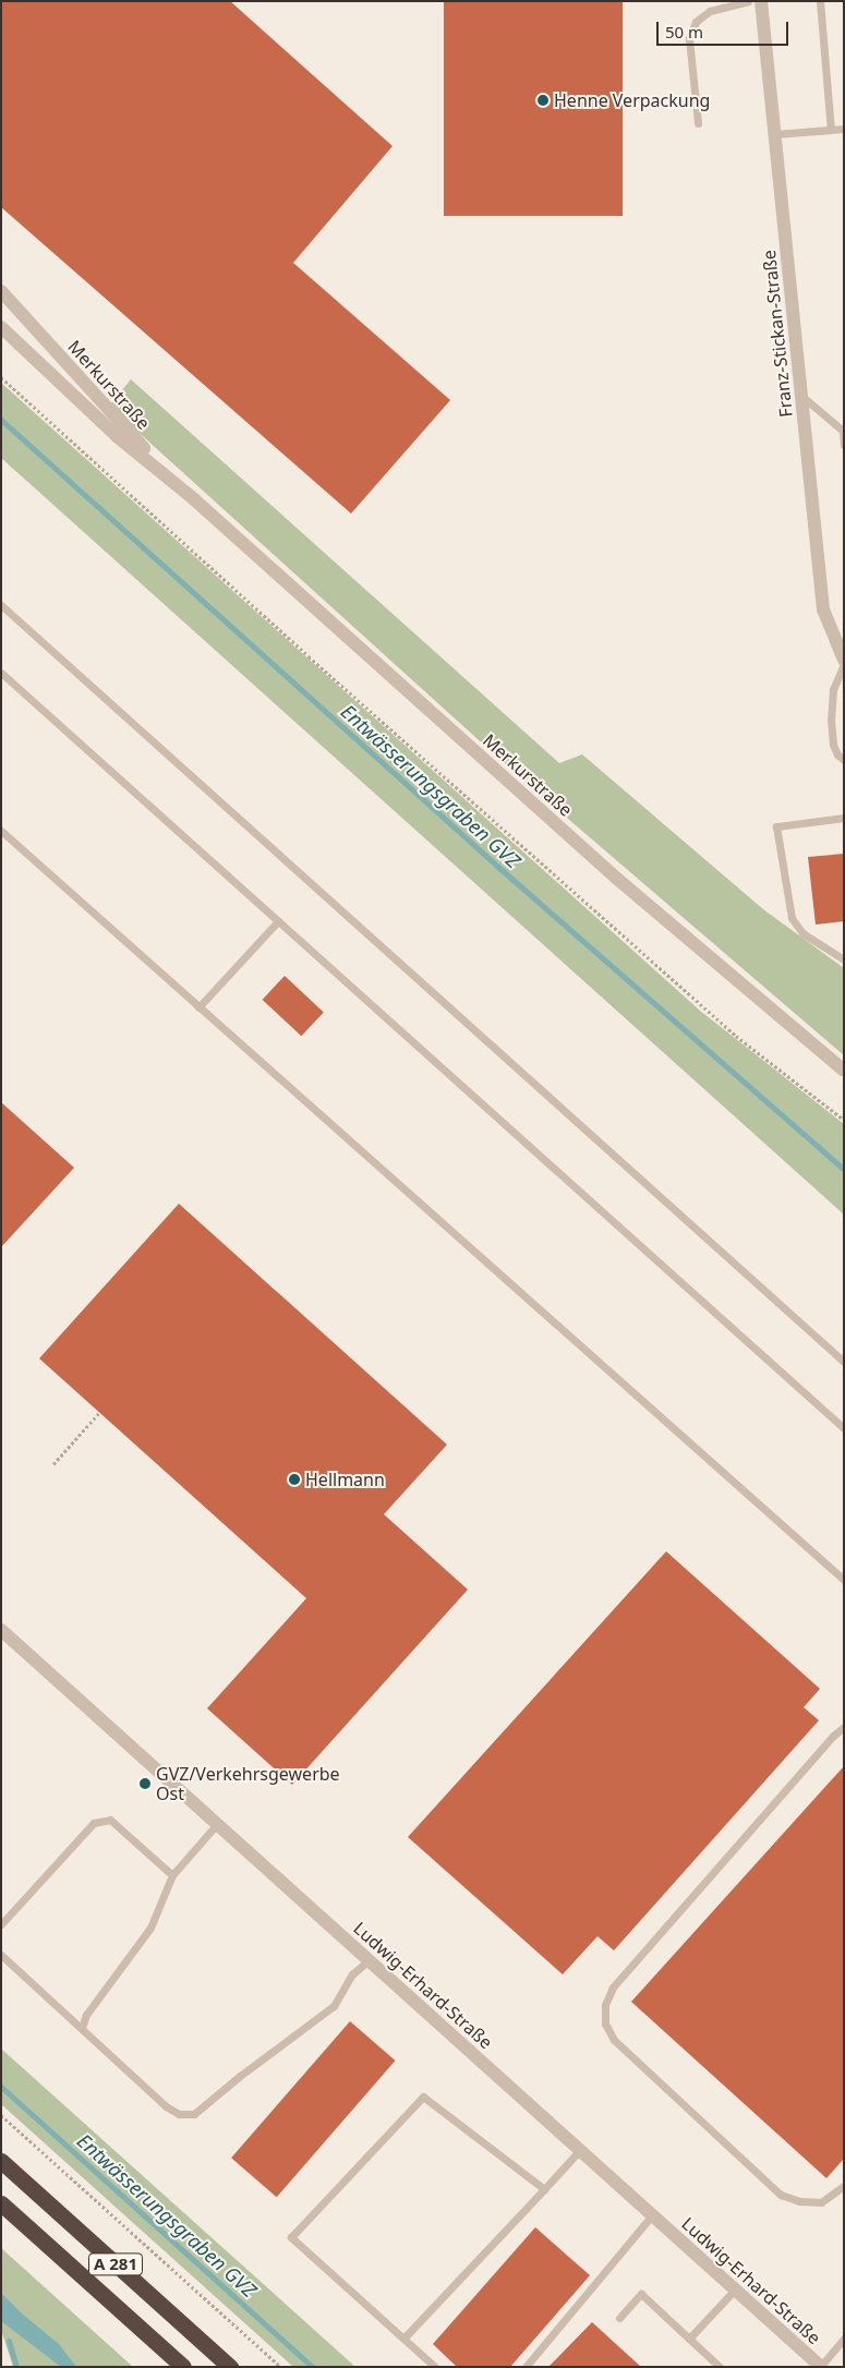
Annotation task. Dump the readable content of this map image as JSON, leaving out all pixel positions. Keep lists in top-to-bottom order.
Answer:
{
  "streets": {
    "highway": ["A 281"],
    "street": ["Franz-Stickan-Straße", "Merkurstraße", "Ludwig-Erhard-Straße"]
  },
  "water": ["Entwässerungsgraben GVZ"],
  "places": ["Henne Verpackung", "Hellmann", "GVZ/Verkehrsgewerbe Ost"],
  "scale_bar": "50 m"
}
